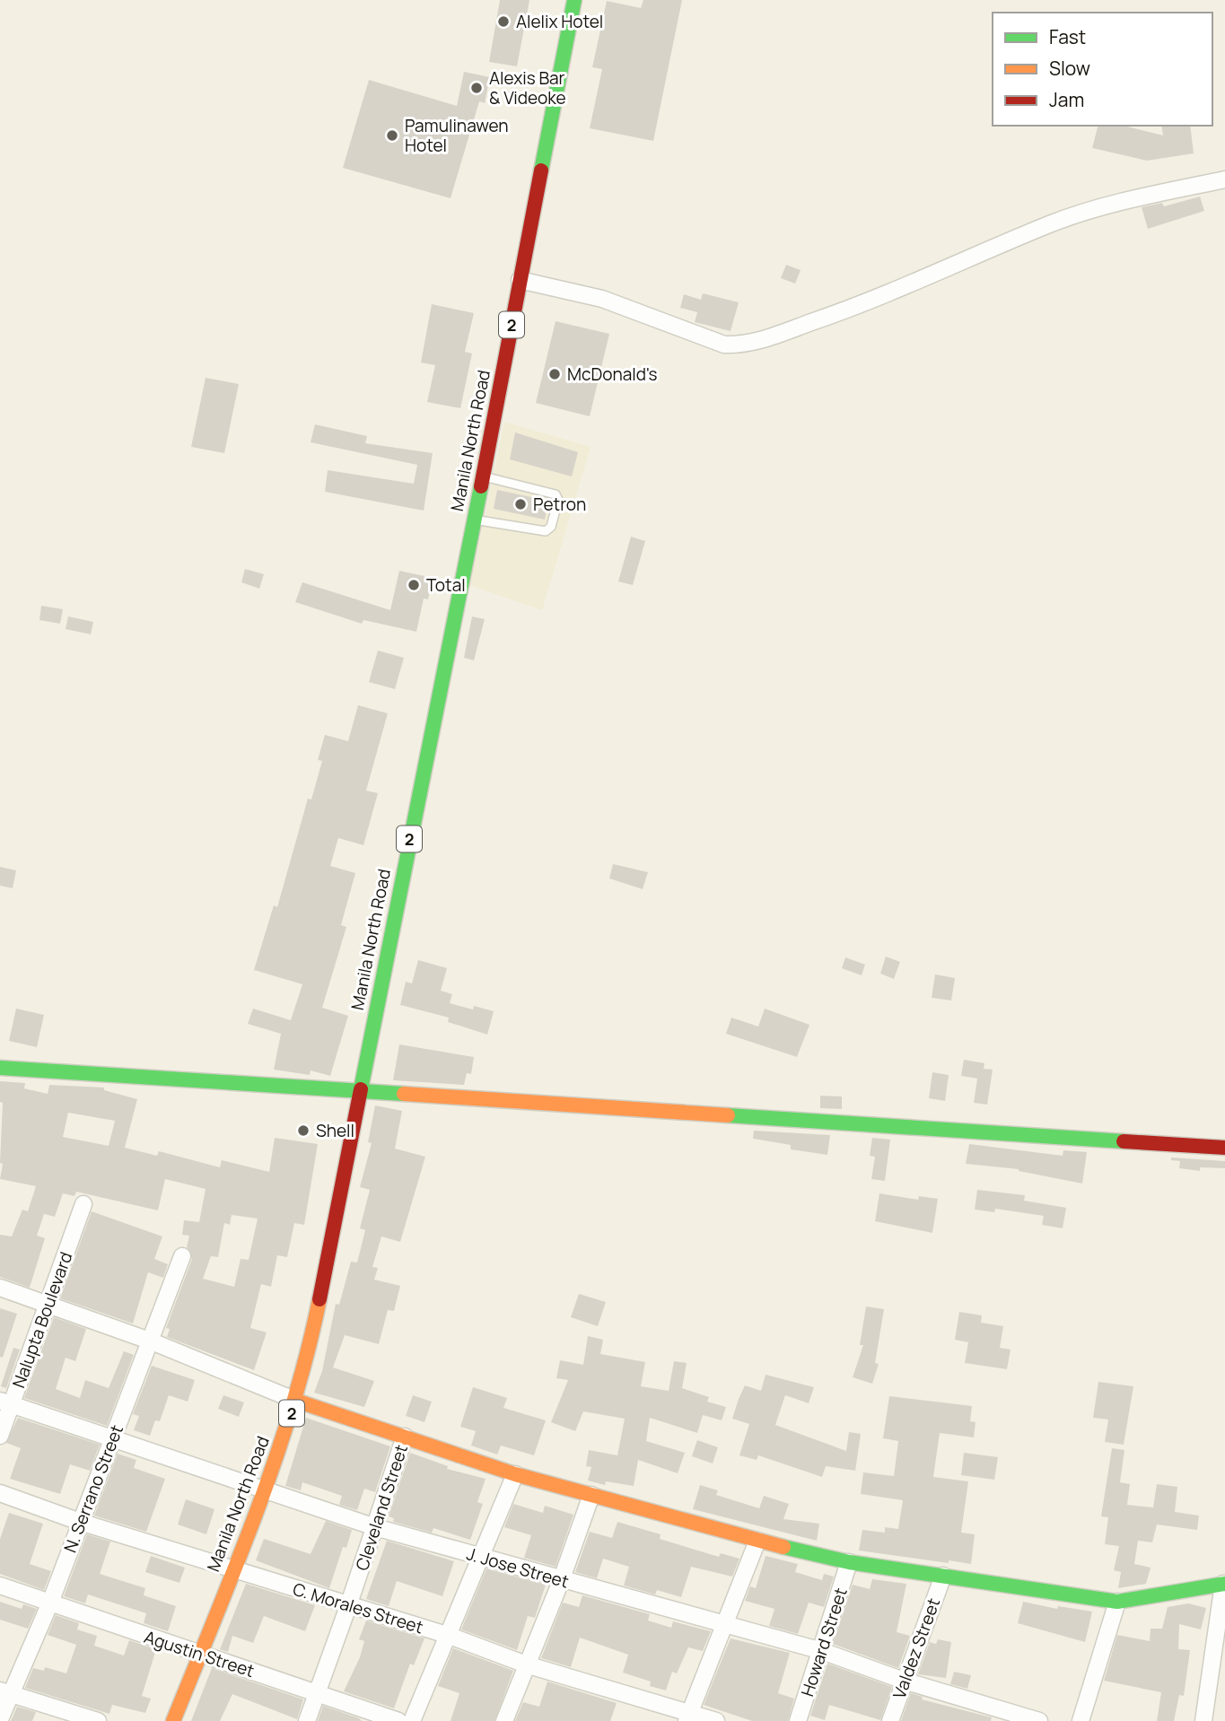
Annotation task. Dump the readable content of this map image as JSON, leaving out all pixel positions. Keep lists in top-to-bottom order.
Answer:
{
  "streets": {
    "main road": ["2", "Manila North Road"],
    "street": [
      "Nalupta Boulevard",
      "N. Serrano Street",
      "Cleveland Street",
      "J. Jose Street",
      "C. Morales Street",
      "Howard Street",
      "Valdez Street",
      "Agustin Street"
    ]
  },
  "crossings": [
    ["Manila North Road", "J. Jose Street"],
    ["Manila North Road", "C. Morales Street"],
    ["Manila North Road", "Agustin Street"],
    ["Nalupta Boulevard", "J. Jose Street"],
    ["N. Serrano Street", "J. Jose Street"],
    ["N. Serrano Street", "C. Morales Street"],
    ["N. Serrano Street", "Agustin Street"],
    ["Cleveland Street", "J. Jose Street"],
    ["Cleveland Street", "C. Morales Street"],
    ["Cleveland Street", "Agustin Street"],
    ["J. Jose Street", "Howard Street"],
    ["J. Jose Street", "Valdez Street"]
  ],
  "places": [
    "Alelix Hotel",
    "Alexis Bar & Videoke",
    "Pamulinawen Hotel",
    "McDonald's",
    "Petron",
    "Total",
    "Shell"
  ],
  "legend": ["Fast", "Slow", "Jam"]
}
